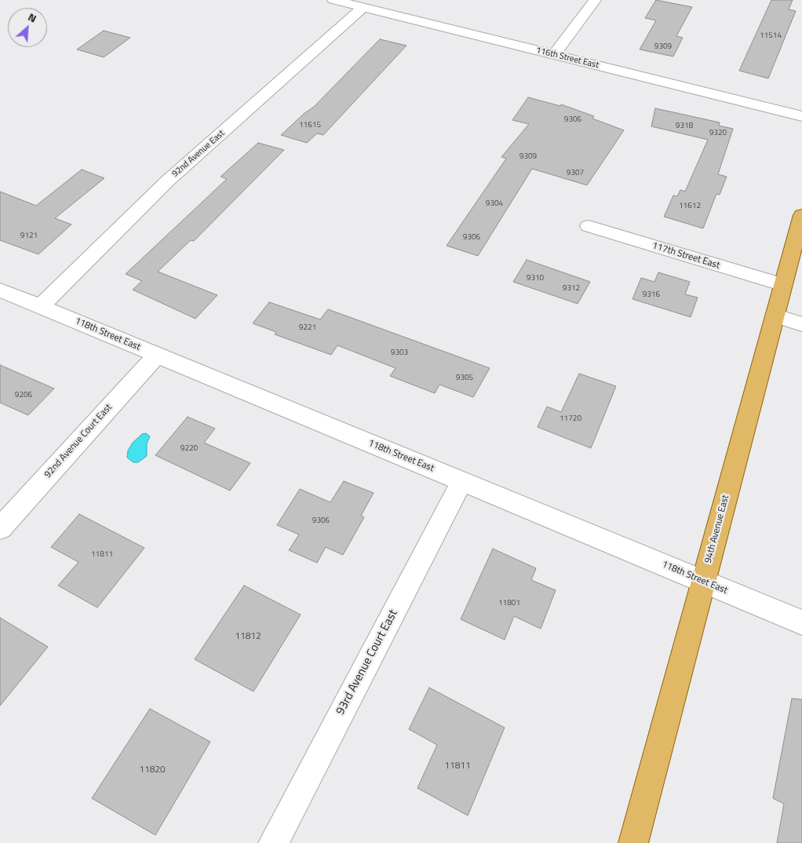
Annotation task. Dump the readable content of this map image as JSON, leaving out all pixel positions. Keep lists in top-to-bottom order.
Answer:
{
  "streets": {
    "main road": ["94th Avenue East"],
    "street": [
      "116th Street East",
      "92nd Avenue East",
      "117th Street East",
      "118th Street East",
      "92nd Avenue Court East",
      "93rd Avenue Court East"
    ]
  },
  "crossings": [
    ["116th Street East", "92nd Avenue East"],
    ["92nd Avenue East", "118th Street East"],
    ["117th Street East", "94th Avenue East"],
    ["118th Street East", "92nd Avenue Court East"],
    ["118th Street East", "94th Avenue East"],
    ["118th Street East", "93rd Avenue Court East"]
  ],
  "house_numbers": [
    "11514",
    "9309",
    "9306",
    "11615",
    "9318",
    "9320",
    "9309",
    "9307",
    "9304",
    "11612",
    "9121",
    "9306",
    "9310",
    "9312",
    "9316",
    "9221",
    "9303",
    "9305",
    "9206",
    "11720",
    "9220",
    "9306",
    "11811",
    "11801",
    "11812",
    "11811",
    "11820"
  ],
  "north": "top right"
}
